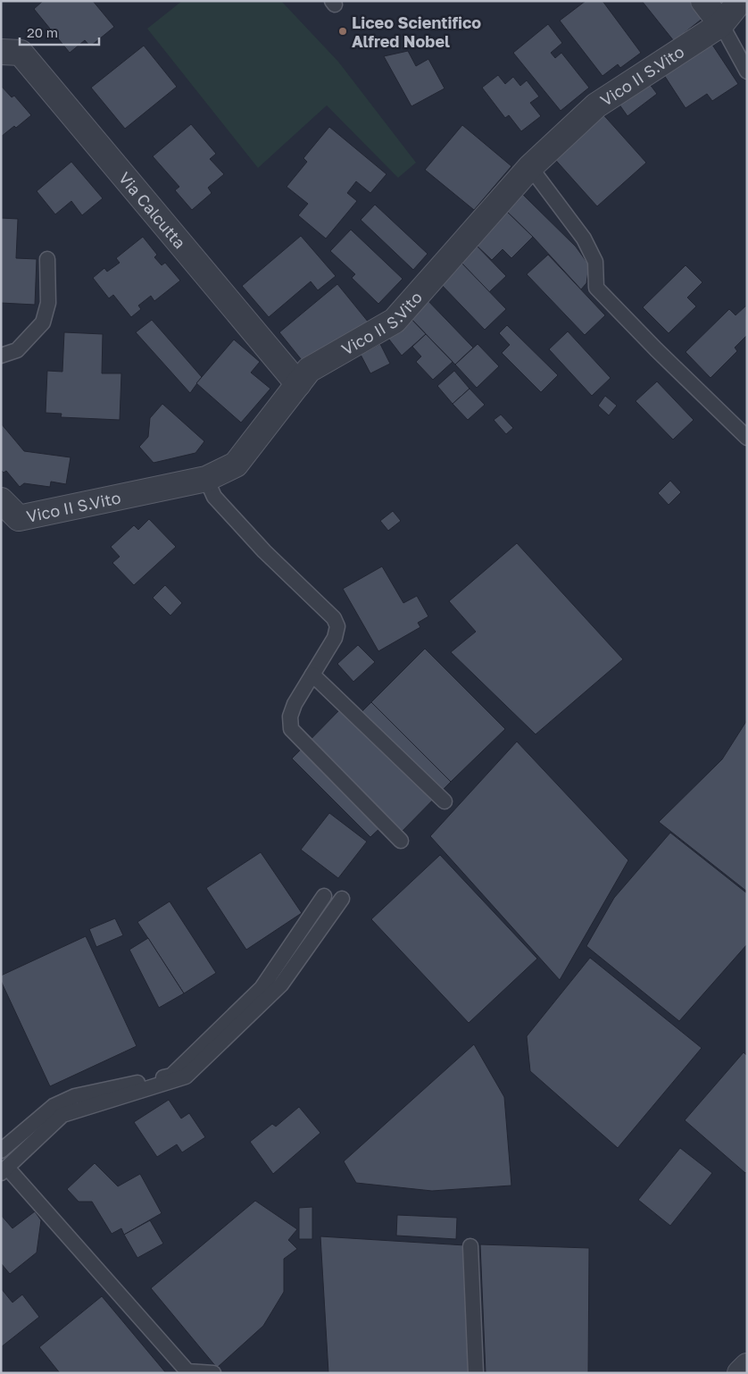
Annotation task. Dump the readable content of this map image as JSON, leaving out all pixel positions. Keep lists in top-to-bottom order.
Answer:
{
  "streets": {
    "street": ["Vico II S.Vito", "Via Calcutta"]
  },
  "crossings": [
    ["Vico II S.Vito", "Via Calcutta"]
  ],
  "places": ["Liceo Scientifico Alfred Nobel"],
  "scale_bar": "20 m"
}
